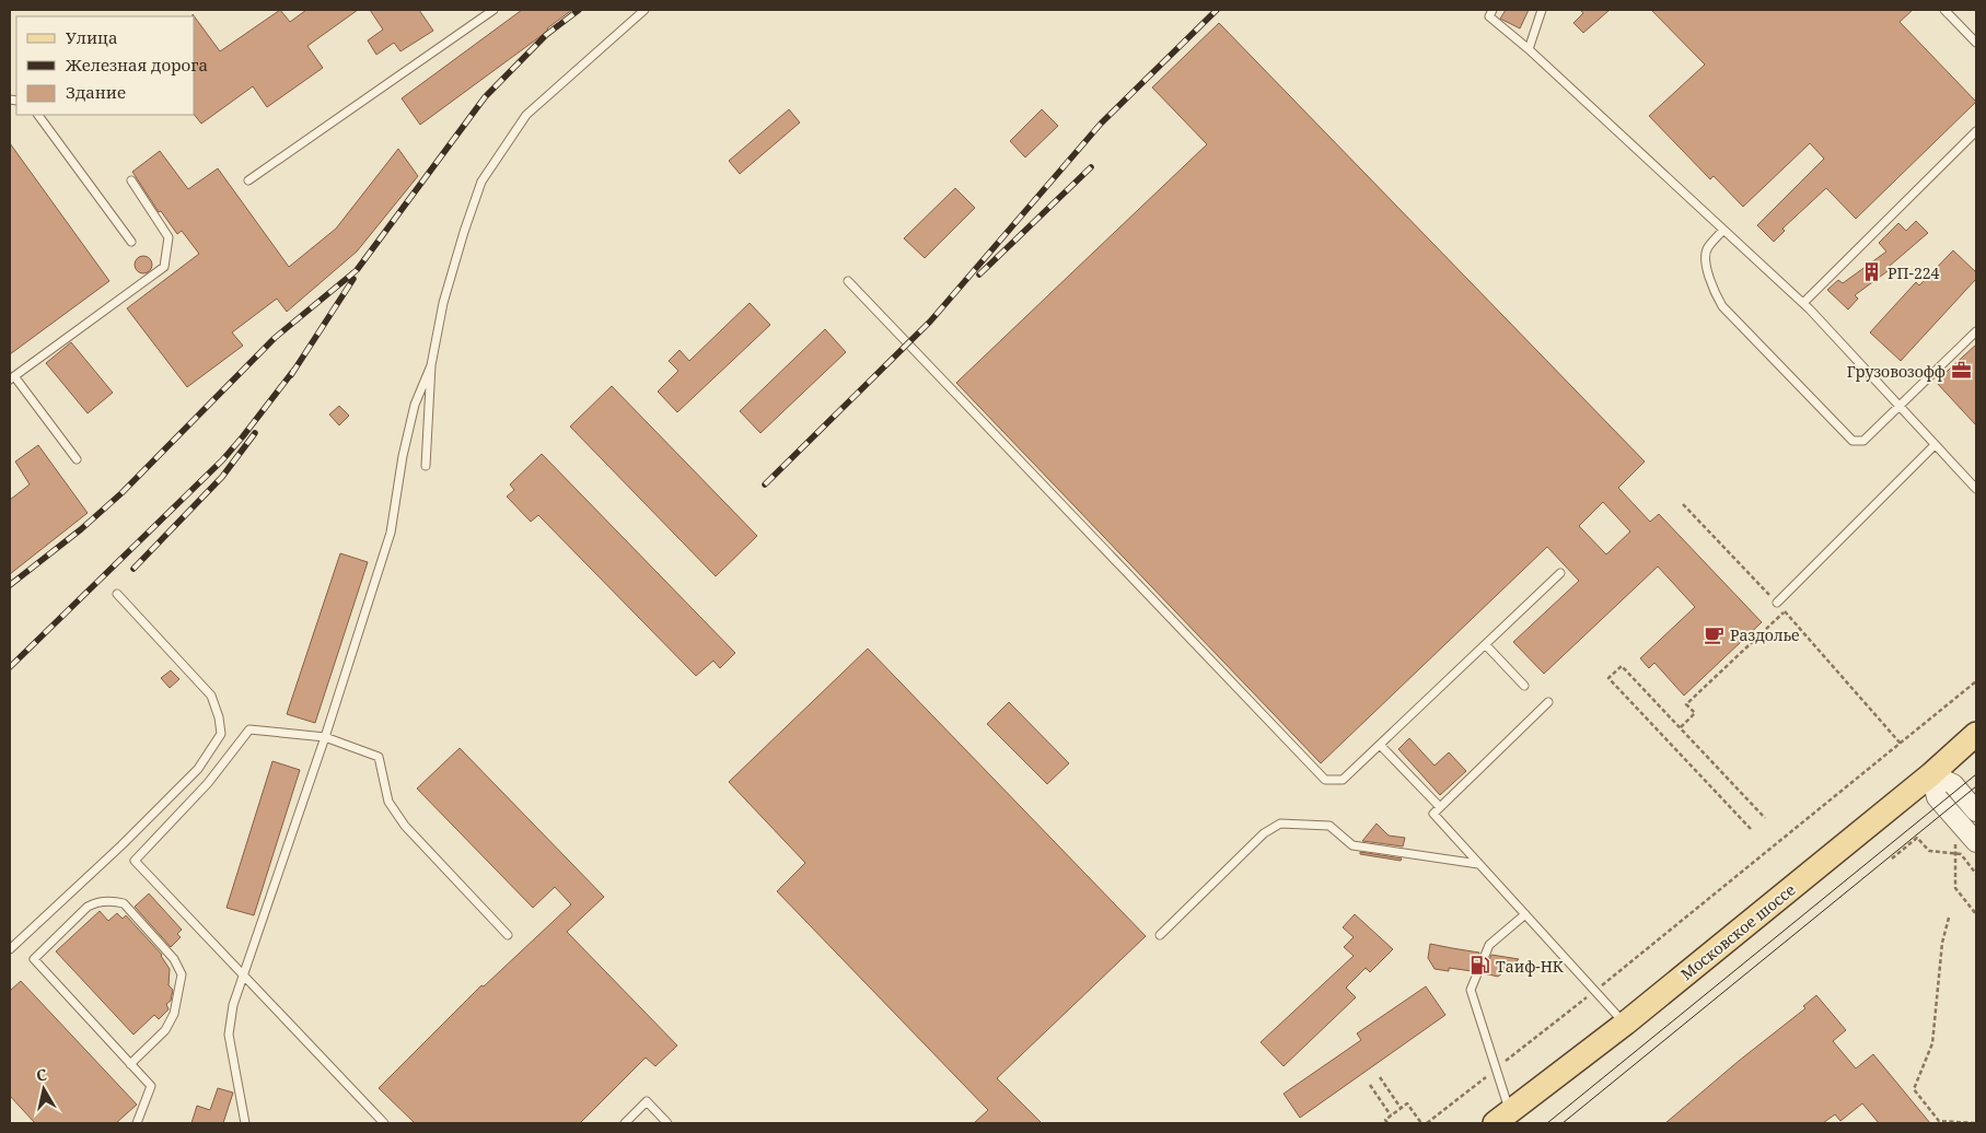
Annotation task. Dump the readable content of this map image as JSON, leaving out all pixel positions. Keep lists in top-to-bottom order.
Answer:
{
  "streets": {
    "main road": ["Московское шоссе"]
  },
  "places": {
    "building": ["РП-224"],
    "office": ["Грузовозофф"],
    "cafe": ["Раздолье"],
    "fuel station": ["Таиф-НК"]
  },
  "legend": ["Улица", "Железная дорога", "Здание"],
  "north": "top"
}
